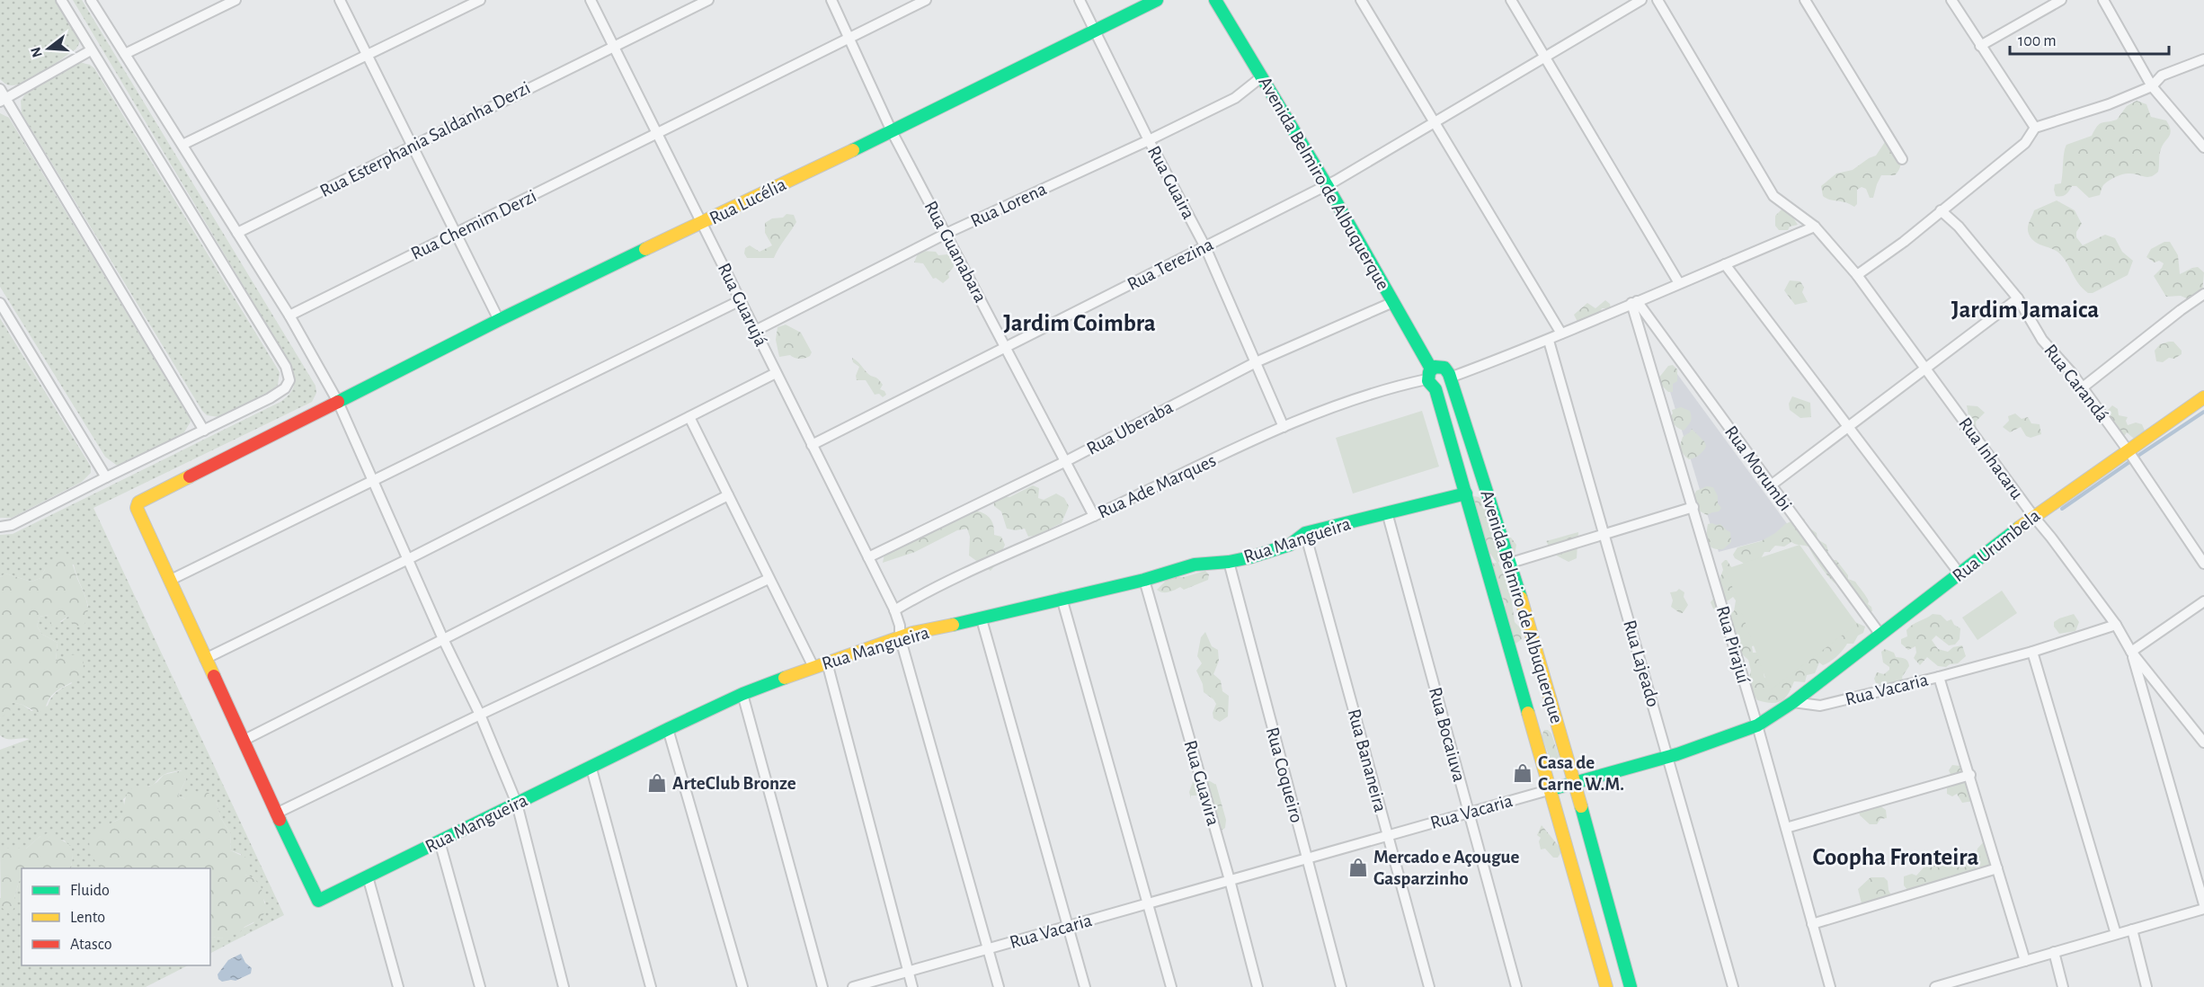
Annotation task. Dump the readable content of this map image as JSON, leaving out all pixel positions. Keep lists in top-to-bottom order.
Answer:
{
  "streets": {
    "street": [
      "Rua Esterphania Saldanha Derzi",
      "Rua Guaira",
      "Avenida Belmiro de Albuquerque",
      "Rua Lucélia",
      "Rua Lorena",
      "Rua Chemim Derzi",
      "Rua Guanabara",
      "Rua Terezina",
      "Rua Guarujá",
      "Rua Carandá",
      "Rua Uberaba",
      "Rua Inhacaru",
      "Rua Morumbi",
      "Rua Ade Marques",
      "Rua Mangueira",
      "Rua Urumbela",
      "Rua Pirajuí",
      "Rua Lajeado",
      "Rua Vacaria",
      "Rua Bocaiuva",
      "Rua Bananeira",
      "Rua Coqueiro",
      "Rua Guavira"
    ]
  },
  "crossings": [
    ["Rua Esterphania Saldanha Derzi", "Rua Guarujá"],
    ["Rua Guaira", "Rua Lucélia"],
    ["Rua Guaira", "Rua Lorena"],
    ["Rua Guaira", "Rua Terezina"],
    ["Rua Guaira", "Rua Uberaba"],
    ["Rua Guaira", "Rua Ade Marques"],
    ["Avenida Belmiro de Albuquerque", "Rua Lorena"],
    ["Avenida Belmiro de Albuquerque", "Rua Terezina"],
    ["Avenida Belmiro de Albuquerque", "Rua Uberaba"],
    ["Avenida Belmiro de Albuquerque", "Rua Ade Marques"],
    ["Avenida Belmiro de Albuquerque", "Rua Mangueira"],
    ["Avenida Belmiro de Albuquerque", "Rua Vacaria"],
    ["Rua Lucélia", "Rua Guanabara"],
    ["Rua Lucélia", "Rua Guarujá"],
    ["Rua Lorena", "Rua Guanabara"],
    ["Rua Lorena", "Rua Guarujá"],
    ["Rua Chemim Derzi", "Rua Guanabara"],
    ["Rua Chemim Derzi", "Rua Guarujá"],
    ["Rua Guanabara", "Rua Terezina"],
    ["Rua Guanabara", "Rua Uberaba"],
    ["Rua Guanabara", "Rua Ade Marques"],
    ["Rua Terezina", "Rua Guarujá"],
    ["Rua Guarujá", "Rua Uberaba"],
    ["Rua Guarujá", "Rua Ade Marques"],
    ["Rua Guarujá", "Rua Mangueira"],
    ["Rua Guarujá", "Rua Vacaria"],
    ["Rua Carandá", "Rua Urumbela"],
    ["Rua Inhacaru", "Rua Urumbela"],
    ["Rua Inhacaru", "Rua Vacaria"],
    ["Rua Morumbi", "Rua Urumbela"],
    ["Rua Morumbi", "Rua Pirajuí"],
    ["Rua Mangueira", "Rua Bocaiuva"],
    ["Rua Mangueira", "Rua Bananeira"],
    ["Rua Mangueira", "Rua Coqueiro"],
    ["Rua Mangueira", "Rua Guavira"],
    ["Rua Urumbela", "Rua Vacaria"],
    ["Rua Pirajuí", "Rua Vacaria"],
    ["Rua Lajeado", "Rua Vacaria"],
    ["Rua Vacaria", "Rua Bocaiuva"],
    ["Rua Vacaria", "Rua Bananeira"],
    ["Rua Vacaria", "Rua Coqueiro"],
    ["Rua Vacaria", "Rua Guavira"]
  ],
  "districts": ["Jardim Jamaica", "Jardim Coimbra", "Coopha Fronteira"],
  "places": {
    "shop": ["Casa de Carne W.M.", "ArteClub Bronze", "Mercado e Açougue Gasparzinho"]
  },
  "legend": ["Fluido", "Lento", "Atasco"],
  "scale_bar": "100 m",
  "north": "left"
}
